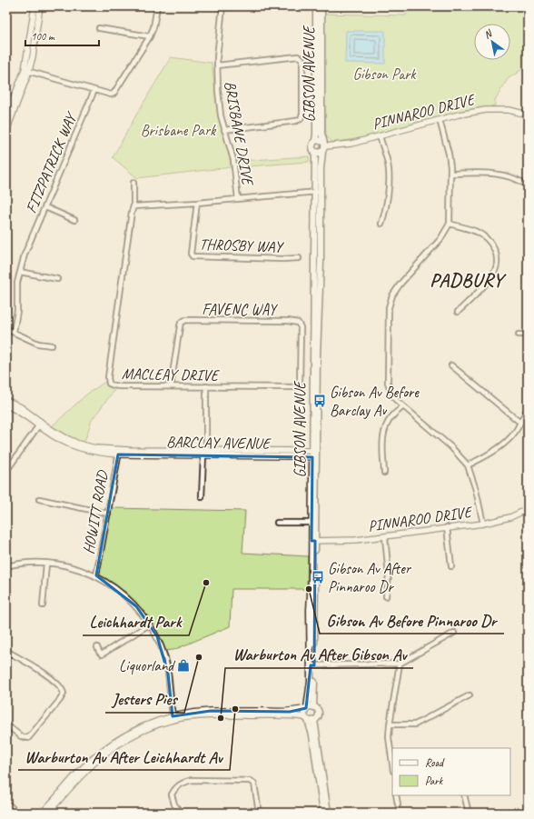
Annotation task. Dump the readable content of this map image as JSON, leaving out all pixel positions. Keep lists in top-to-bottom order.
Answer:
{
  "streets": {
    "main road": ["GIBSON AVENUE"],
    "street": [
      "PINNAROO DRIVE",
      "BRISBANE DRIVE",
      "FITZPATRICK WAY",
      "THROSBY WAY",
      "FAVENC WAY",
      "MACLEAY DRIVE",
      "BARCLAY AVENUE",
      "HOWITT ROAD"
    ]
  },
  "crossings": [
    ["GIBSON AVENUE", "PINNAROO DRIVE"],
    ["GIBSON AVENUE", "BARCLAY AVENUE"],
    ["FAVENC WAY", "MACLEAY DRIVE"],
    ["BARCLAY AVENUE", "HOWITT ROAD"]
  ],
  "districts": ["PADBURY"],
  "parks": ["Gibson Park", "Brisbane Park"],
  "places": {
    "bus stop": ["Gibson Av Before Barclay Av", "Gibson Av After Pinnaroo Dr"],
    "other": [
      "Leichhardt Park",
      "Gibson Av Before Pinnaroo Dr",
      "Jesters Pies",
      "Warburton Av After Leichhardt Av",
      "Warburton Av After Gibson Av"
    ],
    "shop": ["Liquorland"]
  },
  "legend": ["Road", "Park"],
  "scale_bar": "100 m",
  "north": "top left"
}
